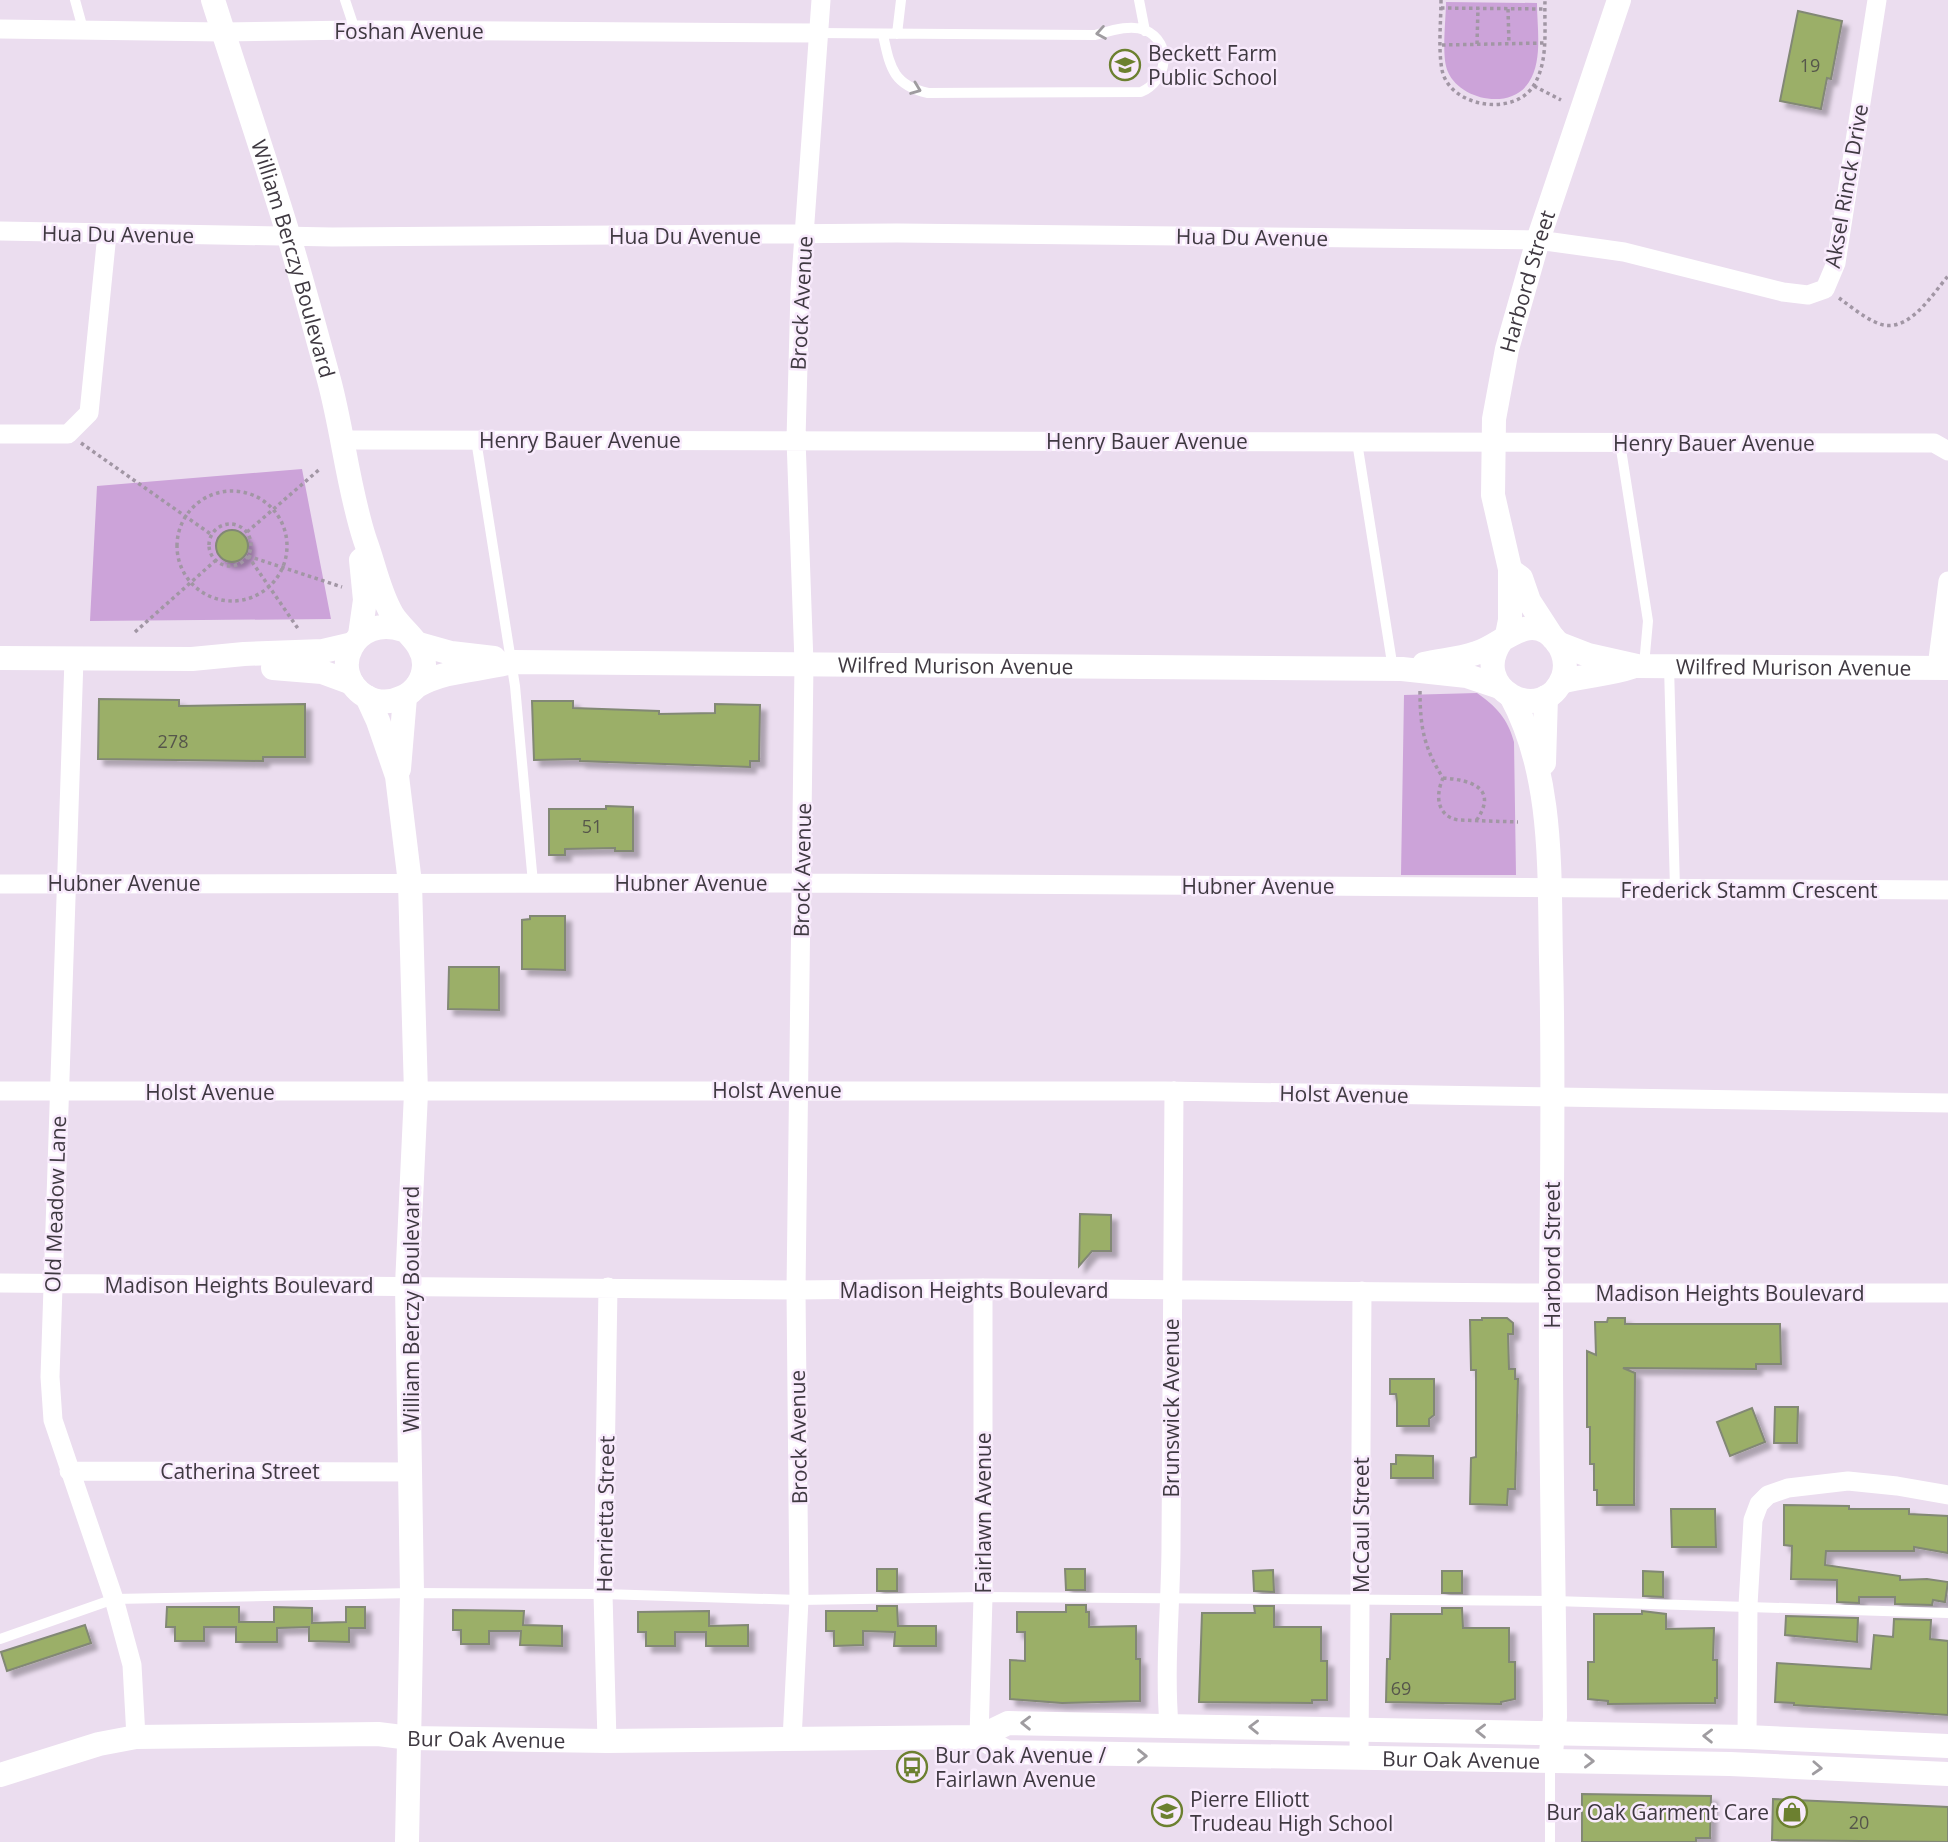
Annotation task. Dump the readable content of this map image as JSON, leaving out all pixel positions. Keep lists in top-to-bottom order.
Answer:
{
  "streets": {
    "street": [
      "Foshan Avenue",
      "Aksel Rinck Drive",
      "Hua Du Avenue",
      "William Berczy Boulevard",
      "Harbord Street",
      "Brock Avenue",
      "Henry Bauer Avenue",
      "Wilfred Murison Avenue",
      "Hubner Avenue",
      "Frederick Stamm Crescent",
      "Holst Avenue",
      "Old Meadow Lane",
      "Madison Heights Boulevard",
      "Brunswick Avenue",
      "Catherina Street",
      "Fairlawn Avenue",
      "Henrietta Street",
      "McCaul Street",
      "Bur Oak Avenue"
    ]
  },
  "crossings": [
    ["Foshan Avenue", "William Berczy Boulevard"],
    ["Foshan Avenue", "Brock Avenue"],
    ["Aksel Rinck Drive", "Hua Du Avenue"],
    ["Aksel Rinck Drive", "Harbord Street"],
    ["Hua Du Avenue", "William Berczy Boulevard"],
    ["Hua Du Avenue", "Harbord Street"],
    ["Hua Du Avenue", "Brock Avenue"],
    ["William Berczy Boulevard", "Henry Bauer Avenue"],
    ["William Berczy Boulevard", "Wilfred Murison Avenue"],
    ["William Berczy Boulevard", "Hubner Avenue"],
    ["William Berczy Boulevard", "Holst Avenue"],
    ["William Berczy Boulevard", "Madison Heights Boulevard"],
    ["William Berczy Boulevard", "Catherina Street"],
    ["William Berczy Boulevard", "Bur Oak Avenue"],
    ["Harbord Street", "Henry Bauer Avenue"],
    ["Harbord Street", "Wilfred Murison Avenue"],
    ["Harbord Street", "Hubner Avenue"],
    ["Harbord Street", "Frederick Stamm Crescent"],
    ["Harbord Street", "Holst Avenue"],
    ["Harbord Street", "Madison Heights Boulevard"],
    ["Harbord Street", "Bur Oak Avenue"],
    ["Brock Avenue", "Henry Bauer Avenue"],
    ["Brock Avenue", "Wilfred Murison Avenue"],
    ["Brock Avenue", "Hubner Avenue"],
    ["Brock Avenue", "Holst Avenue"],
    ["Brock Avenue", "Madison Heights Boulevard"],
    ["Brock Avenue", "Bur Oak Avenue"],
    ["Hubner Avenue", "Frederick Stamm Crescent"],
    ["Hubner Avenue", "Old Meadow Lane"],
    ["Holst Avenue", "Old Meadow Lane"],
    ["Holst Avenue", "Brunswick Avenue"],
    ["Old Meadow Lane", "Madison Heights Boulevard"],
    ["Old Meadow Lane", "Catherina Street"],
    ["Old Meadow Lane", "Bur Oak Avenue"],
    ["Madison Heights Boulevard", "Brunswick Avenue"],
    ["Madison Heights Boulevard", "Fairlawn Avenue"],
    ["Madison Heights Boulevard", "Henrietta Street"],
    ["Madison Heights Boulevard", "McCaul Street"],
    ["Brunswick Avenue", "Bur Oak Avenue"],
    ["Fairlawn Avenue", "Bur Oak Avenue"],
    ["Henrietta Street", "Bur Oak Avenue"],
    ["McCaul Street", "Bur Oak Avenue"]
  ],
  "places": {
    "school or university": ["Beckett Farm Public School", "Pierre Elliott Trudeau High School"],
    "bus stop": ["Bur Oak Avenue / Fairlawn Avenue"],
    "shop": ["Bur Oak Garment Care"]
  },
  "house_numbers": [
    "19",
    "278",
    "51",
    "69",
    "20"
  ]
}
